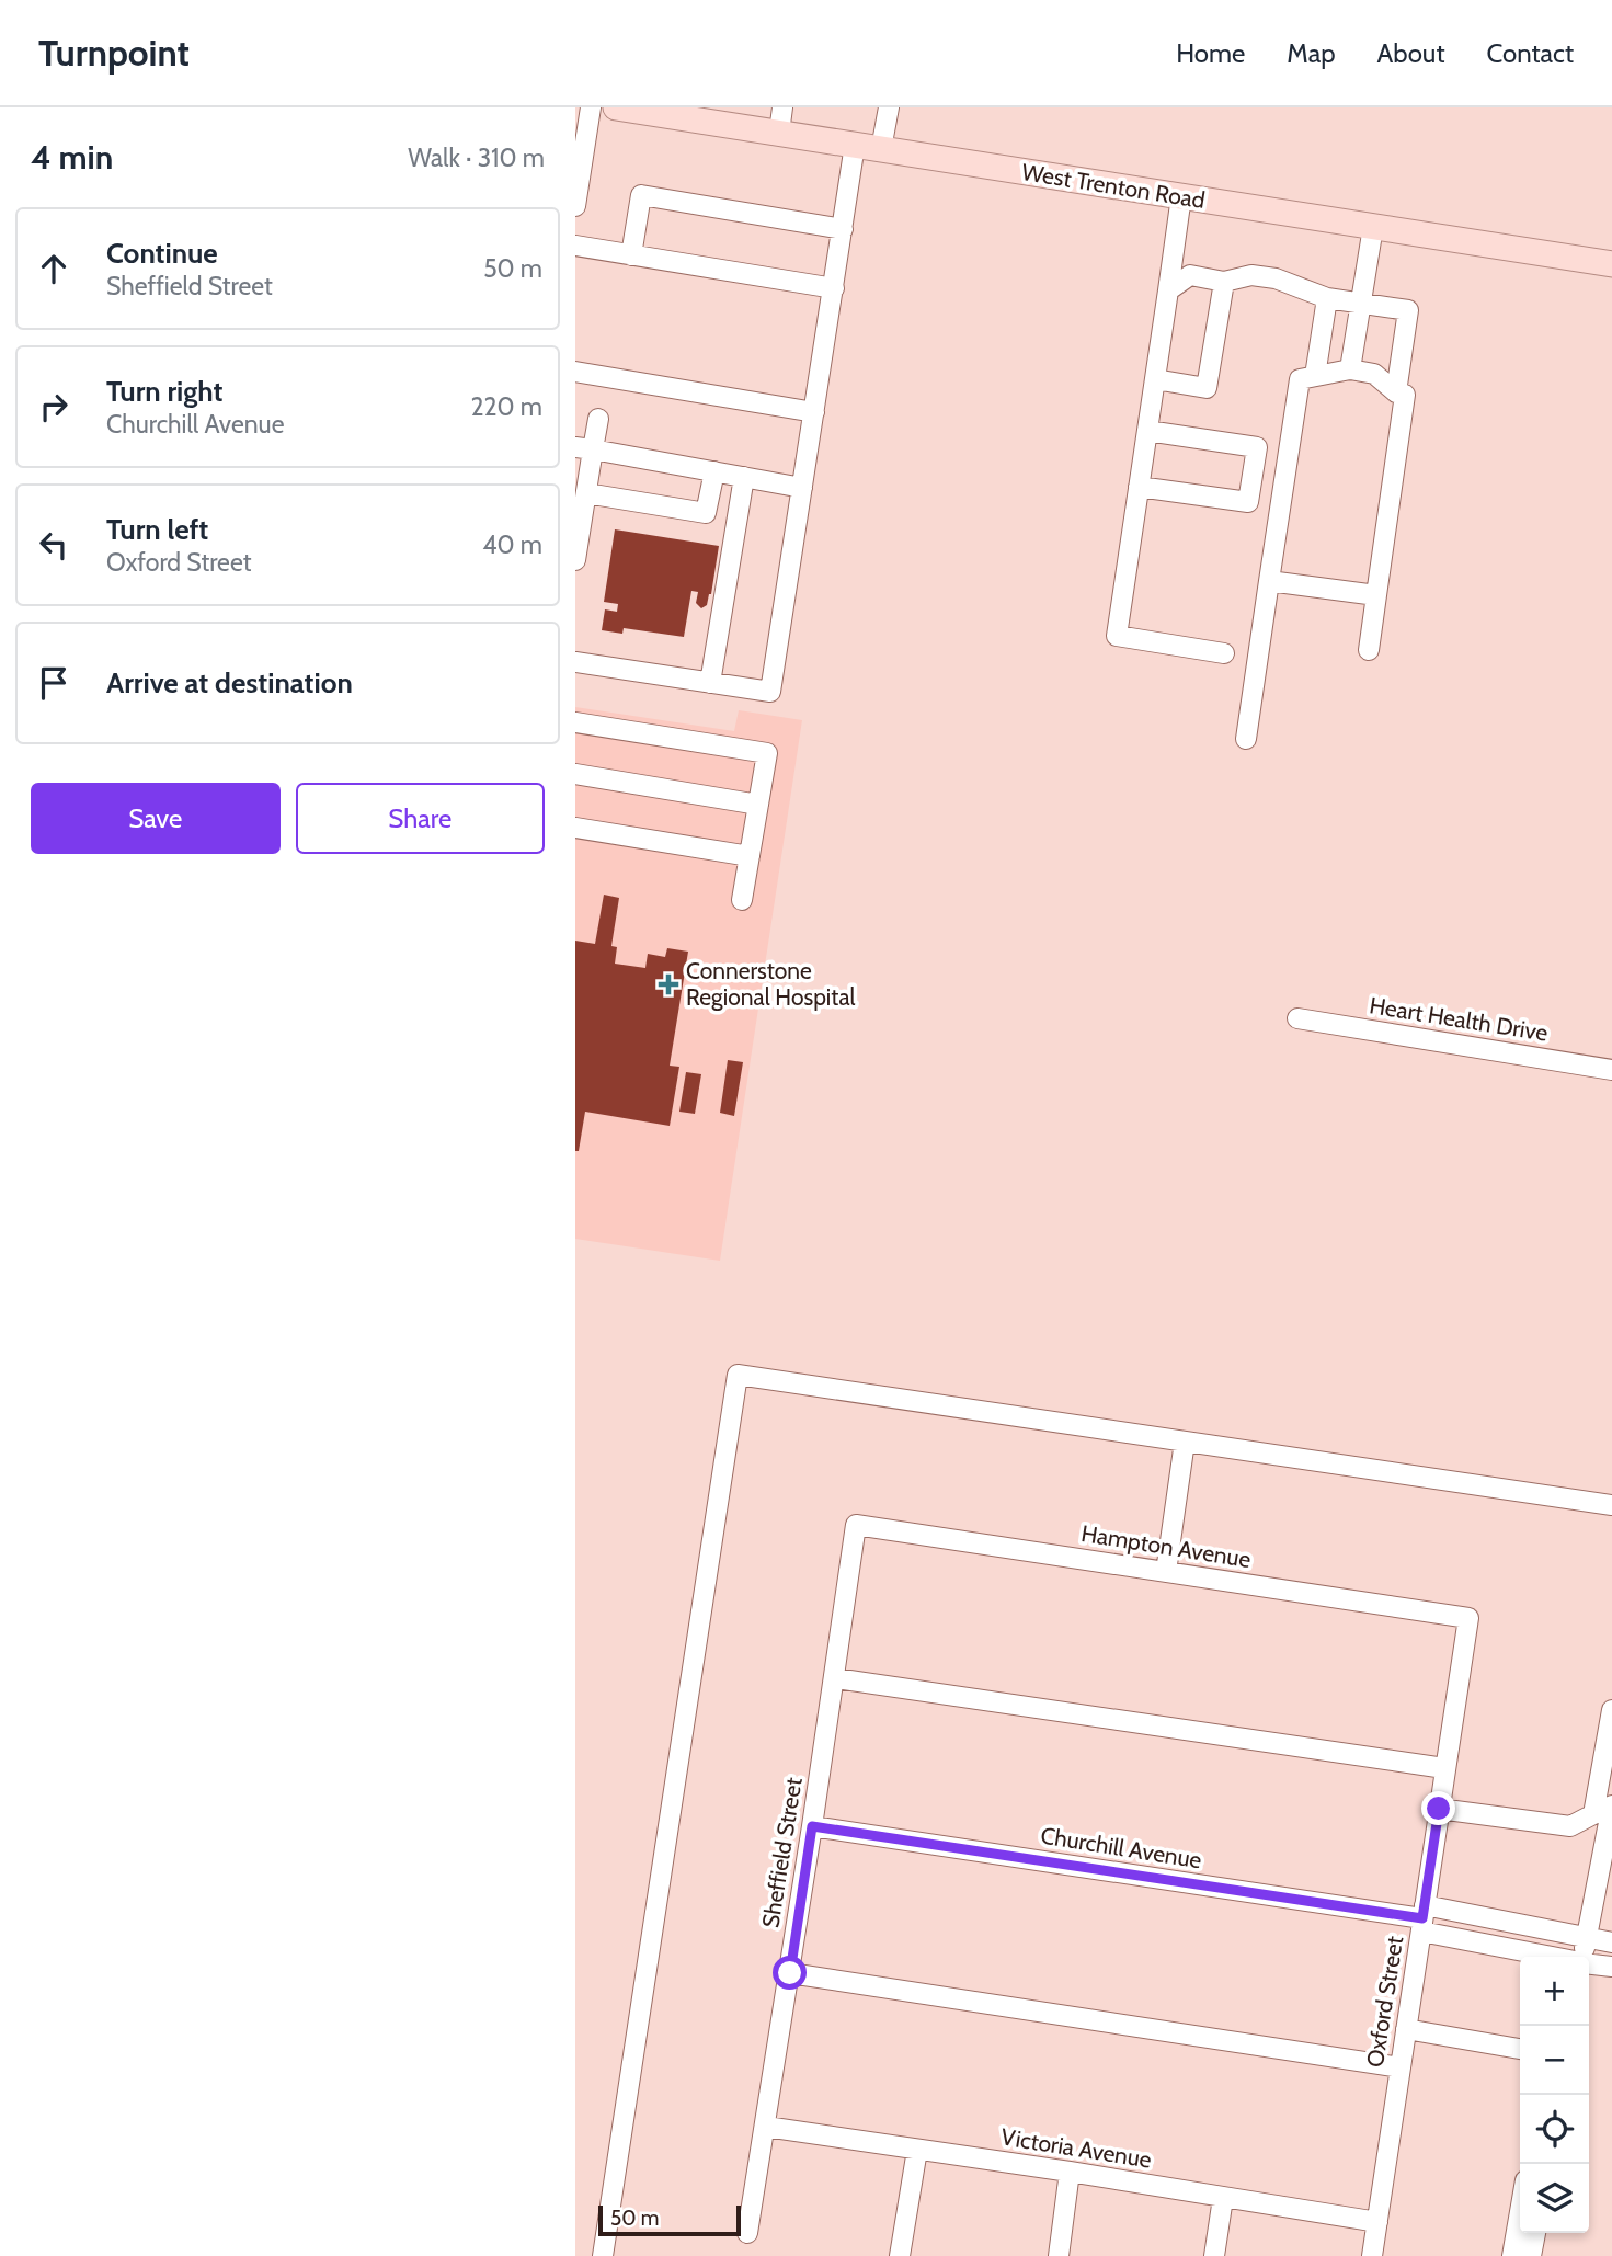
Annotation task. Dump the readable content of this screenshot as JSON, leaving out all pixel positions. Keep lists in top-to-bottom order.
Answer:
{
  "streets": {
    "main road": ["West Trenton Road"],
    "street": [
      "Heart Health Drive",
      "Hampton Avenue",
      "Churchill Avenue",
      "Sheffield Street",
      "Oxford Street",
      "Victoria Avenue"
    ]
  },
  "crossings": [
    ["Hampton Avenue", "Sheffield Street"],
    ["Hampton Avenue", "Oxford Street"],
    ["Churchill Avenue", "Sheffield Street"],
    ["Churchill Avenue", "Oxford Street"],
    ["Sheffield Street", "Victoria Avenue"],
    ["Oxford Street", "Victoria Avenue"]
  ],
  "places": {
    "health": ["Connerstone Regional Hospital"]
  },
  "scale_bar": "50 m",
  "page": {
    "header": "Turnpoint",
    "nav": [
      "Home",
      "Map",
      "About",
      "Contact"
    ],
    "heading": ["4 min", "Walk · 310 m"],
    "list": [
      ["Continue", "Sheffield Street", "50 m"],
      ["Turn right", "Churchill Avenue", "220 m"],
      ["Turn left", "Oxford Street", "40 m"],
      "Arrive at destination"
    ],
    "buttons": ["Save", "Share"],
    "map_buttons": ["+", "−"],
    "scale": "50 m"
  }
}
